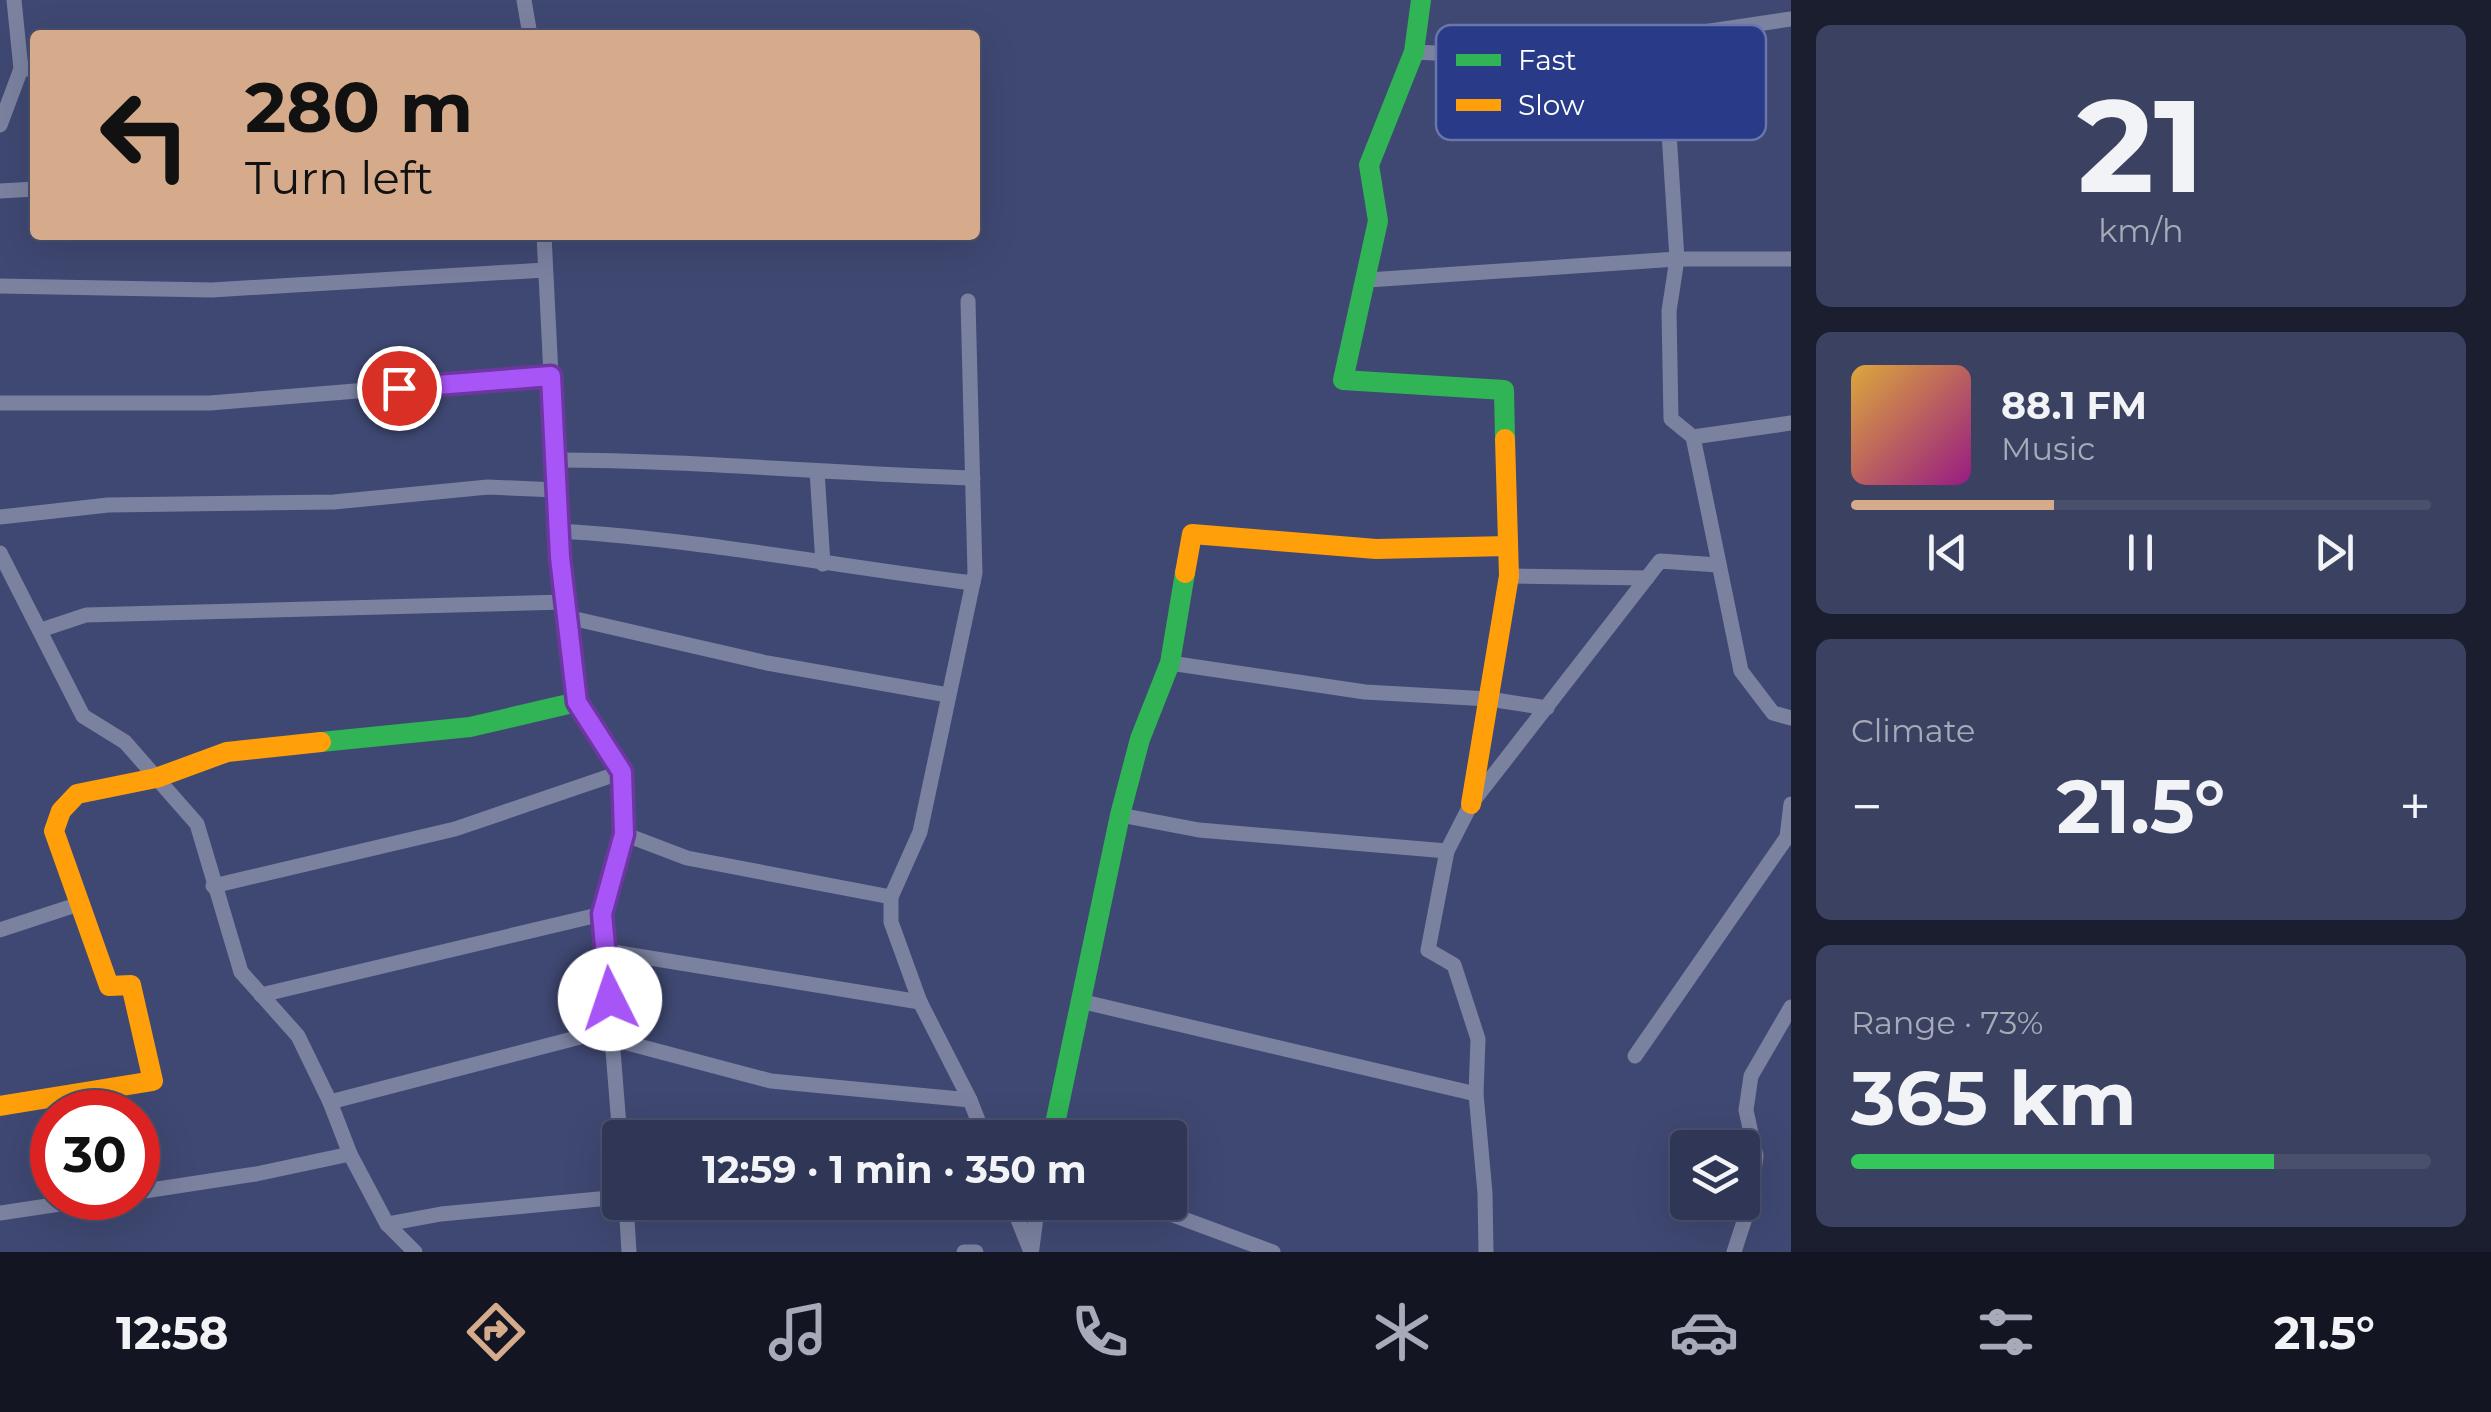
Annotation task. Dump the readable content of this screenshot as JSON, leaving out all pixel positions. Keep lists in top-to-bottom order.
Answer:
{
  "legend": ["Fast", "Slow"],
  "page": {
    "tile": [
      ["21", "km/h"],
      "Climate",
      ["Range · 73%", "365 km"]
    ],
    "turn": ["280 m", "Turn left"],
    "song": ["88.1 FM", "Music"],
    "heat": ["−", "21.5°", "+"],
    "limit": "30",
    "trip": "12:59 · 1 min · 350 m",
    "tabs": ["12:58", "21.5°"]
  }
}
